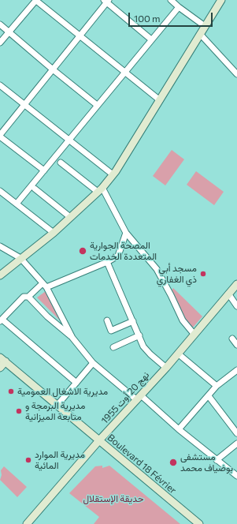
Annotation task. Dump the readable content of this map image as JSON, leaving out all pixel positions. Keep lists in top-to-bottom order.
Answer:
{
  "streets": {
    "main road": ["نهج 20 أوت 1955", "Boulevard 18 Février"]
  },
  "crossings": [
    ["نهج 20 أوت 1955", "Boulevard 18 Février"]
  ],
  "parks": ["حديقة الإستقلال"],
  "places": [
    "المصحة الجوارية المتعددة الخدمات",
    "مسجد أبي ذي الغفاري",
    "مديرية الاشغال العمومية",
    "مديرية البرمجة و متابعة الميزانية",
    "مديرية الموارد المائية",
    "مستشفى بوضياف محمد"
  ],
  "scale_bar": "100 m"
}
